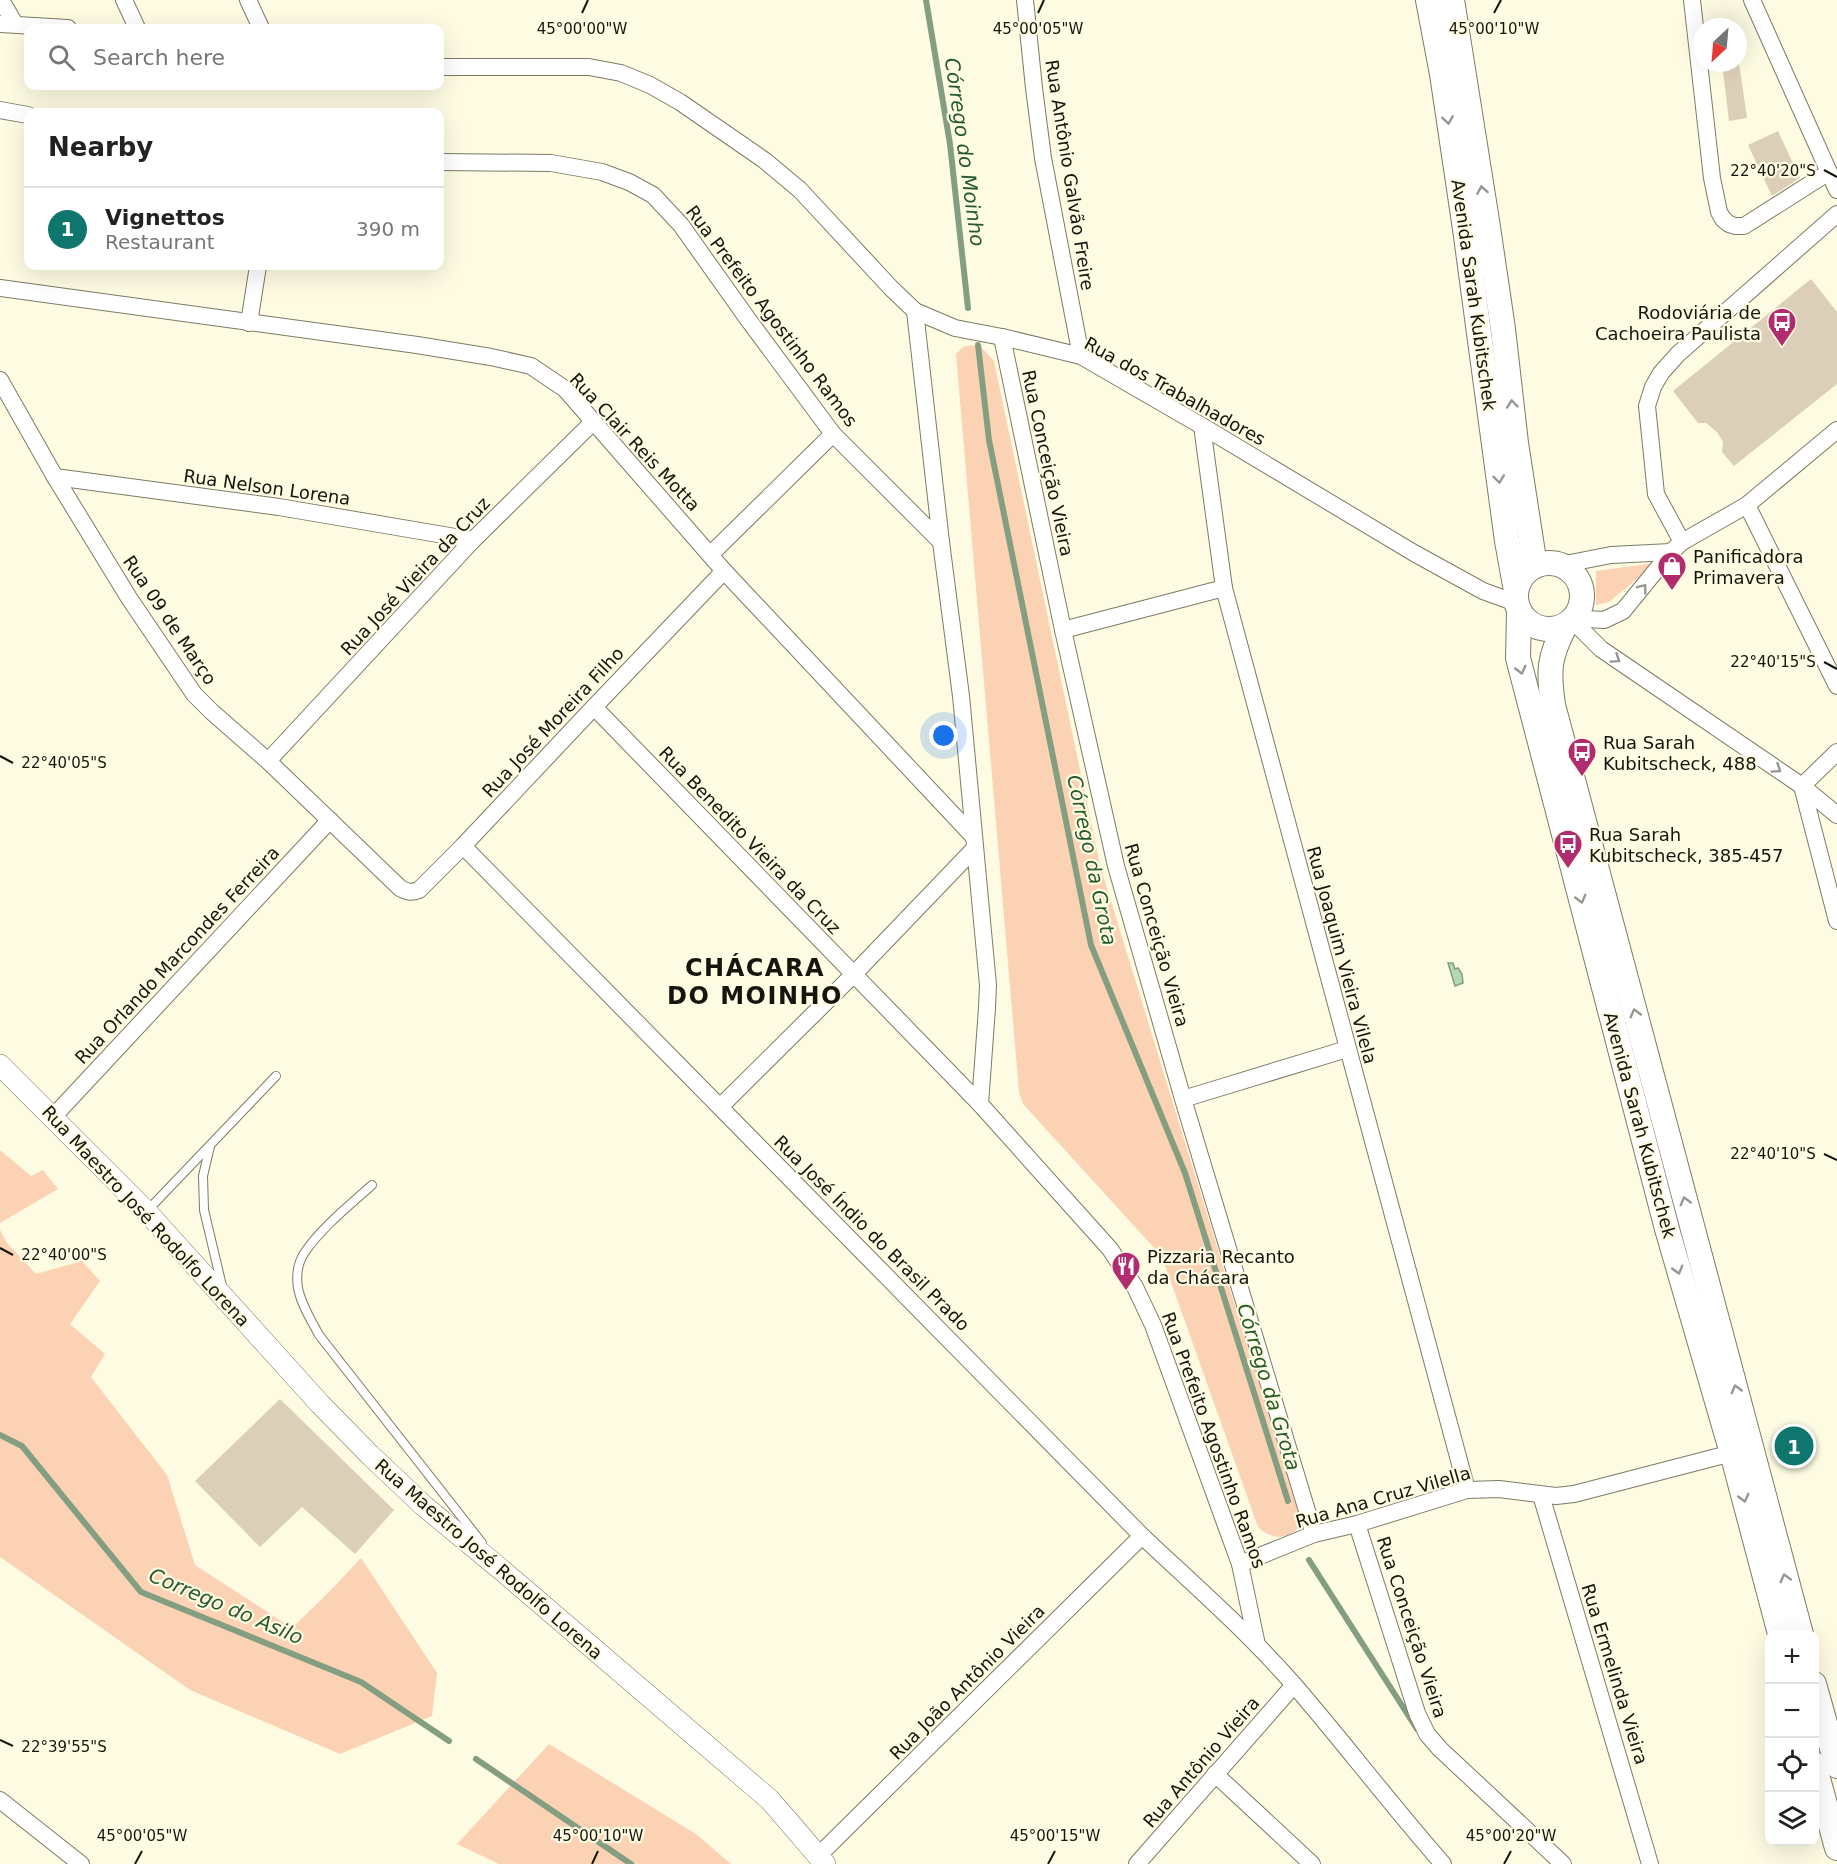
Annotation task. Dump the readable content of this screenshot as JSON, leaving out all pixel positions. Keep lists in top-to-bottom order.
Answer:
{
  "streets": {
    "main road": ["Avenida Sarah Kubitschek"],
    "street": [
      "Rua Antônio Galvão Freire",
      "Rua Prefeito Agostinho Ramos",
      "Rua dos Trabalhadores",
      "Rua Clair Reis Motta",
      "Rua Conceição Vieira",
      "Rua Nelson Lorena",
      "Rua José Vieira da Cruz",
      "Rua 09 de Março",
      "Rua José Moreira Filho",
      "Rua Benedito Vieira da Cruz",
      "Rua Orlando Marcondes Ferreira",
      "Rua Joaquim Vieira Vilela",
      "Rua Maestro José Rodolfo Lorena",
      "Rua José Índio do Brasil Prado",
      "Rua Ana Cruz Vilella",
      "Rua Ermelinda Vieira",
      "Rua João Antônio Vieira",
      "Rua Antônio Vieira"
    ]
  },
  "crossings": [
    ["Rua Antônio Galvão Freire", "Rua dos Trabalhadores"],
    ["Avenida Sarah Kubitschek", "Rua dos Trabalhadores"],
    ["Avenida Sarah Kubitschek", "Rua Ana Cruz Vilella"],
    ["Rua Prefeito Agostinho Ramos", "Rua Benedito Vieira da Cruz"],
    ["Rua Prefeito Agostinho Ramos", "Rua José Índio do Brasil Prado"],
    ["Rua Prefeito Agostinho Ramos", "Rua Ana Cruz Vilella"],
    ["Rua dos Trabalhadores", "Rua Conceição Vieira"],
    ["Rua dos Trabalhadores", "Rua Joaquim Vieira Vilela"],
    ["Rua Clair Reis Motta", "Rua José Vieira da Cruz"],
    ["Rua Clair Reis Motta", "Rua José Moreira Filho"],
    ["Rua Conceição Vieira", "Rua Ana Cruz Vilella"],
    ["Rua Nelson Lorena", "Rua José Vieira da Cruz"],
    ["Rua Nelson Lorena", "Rua 09 de Março"],
    ["Rua José Vieira da Cruz", "Rua 09 de Março"],
    ["Rua 09 de Março", "Rua José Moreira Filho"],
    ["Rua 09 de Março", "Rua Orlando Marcondes Ferreira"],
    ["Rua José Moreira Filho", "Rua Benedito Vieira da Cruz"],
    ["Rua José Moreira Filho", "Rua José Índio do Brasil Prado"],
    ["Rua Orlando Marcondes Ferreira", "Rua Maestro José Rodolfo Lorena"],
    ["Rua Joaquim Vieira Vilela", "Rua Ana Cruz Vilella"],
    ["Rua Maestro José Rodolfo Lorena", "Rua João Antônio Vieira"],
    ["Rua José Índio do Brasil Prado", "Rua João Antônio Vieira"],
    ["Rua Ana Cruz Vilella", "Rua Ermelinda Vieira"]
  ],
  "districts": ["CHÁCARA DO MOINHO"],
  "water": ["Córrego do Moinho", "Córrego da Grota", "Corrego do Asilo"],
  "places": {
    "bus stop": ["Rodoviária de Cachoeira Paulista", "Rua Sarah Kubitscheck, 488", "Rua Sarah Kubitscheck, 385-457"],
    "shop": ["Panificadora Primavera"],
    "restaurant": ["Pizzaria Recanto da Chácara"]
  },
  "north": "bottom left",
  "page": {
    "search": "Search here",
    "heading": "Nearby",
    "list": [
      {
        "mark": "1",
        "name": "Vignettos",
        "note": "Restaurant",
        "value": "390 m"
      }
    ],
    "pins": "1",
    "map_buttons": ["+", "−"]
  },
  "coordinates": [
    "45°00'00\"W",
    "45°00'05\"W",
    "45°00'10\"W",
    "22°40'20\"S",
    "22°40'15\"S",
    "22°40'05\"S",
    "22°40'10\"S",
    "22°40'00\"S",
    "22°39'55\"S",
    "45°00'15\"W",
    "45°00'20\"W"
  ]
}
